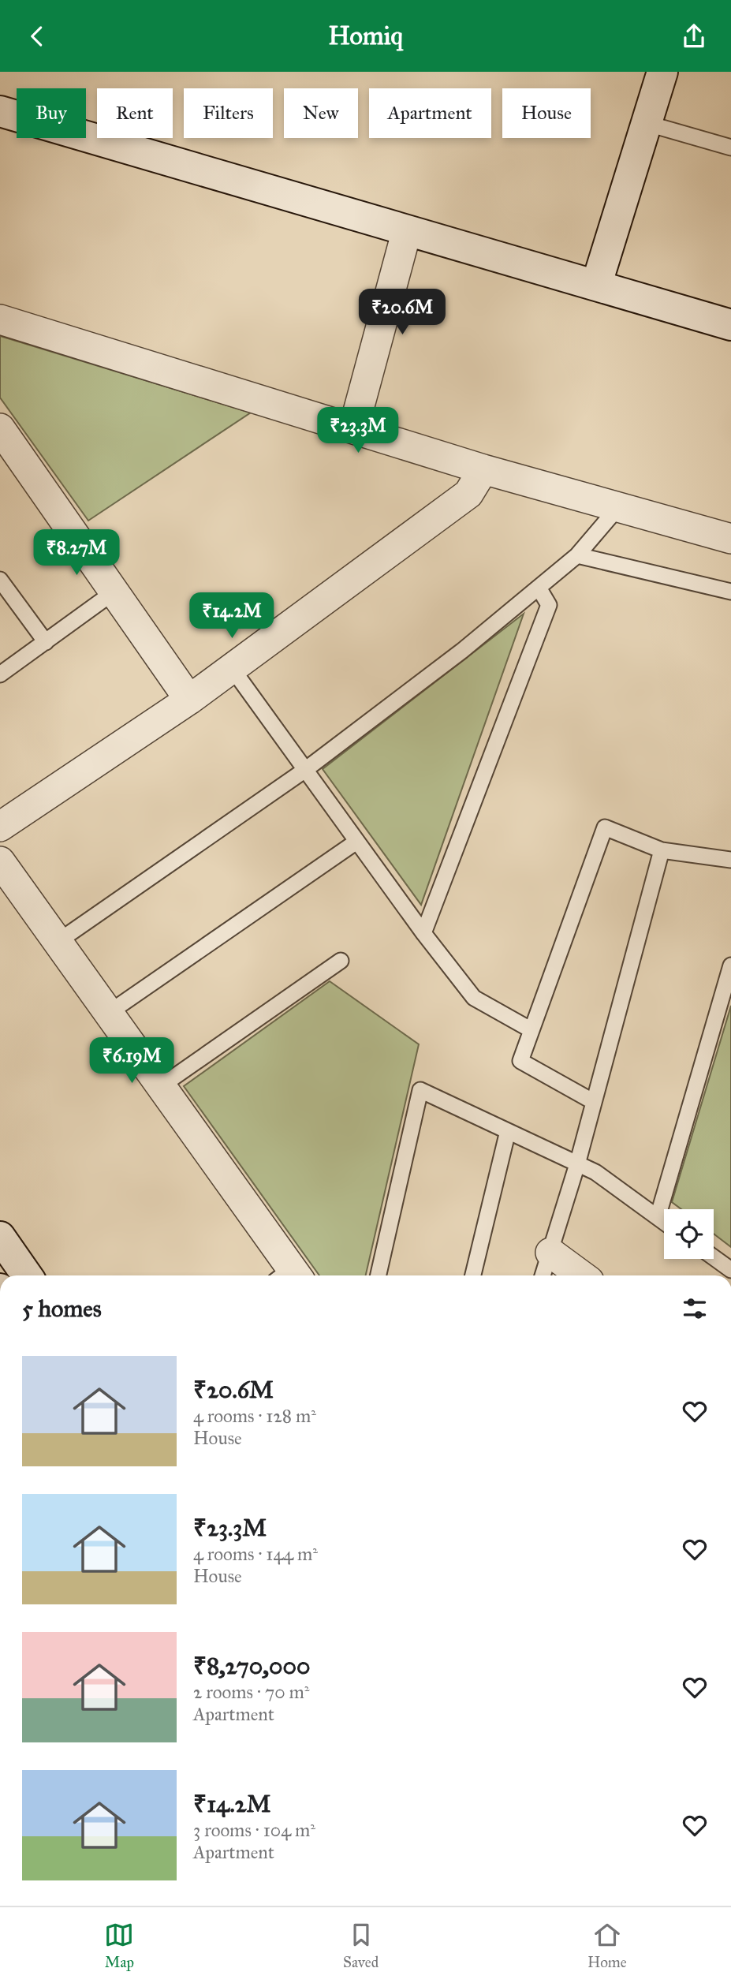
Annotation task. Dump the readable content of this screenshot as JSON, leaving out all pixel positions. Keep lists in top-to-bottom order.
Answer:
{
  "page": {
    "header": "Homiq",
    "chip": [
      "Buy",
      "Rent",
      "Filters",
      "New",
      "Apartment",
      "House"
    ],
    "price": [
      "₹20.6M",
      "₹23.3M",
      "₹8.27M",
      "₹14.2M",
      "₹6.19M"
    ],
    "heading": "5 homes",
    "list": [
      {
        "name": "₹20.6M",
        "note": "4 rooms · 128 m² · House"
      },
      {
        "name": "₹23.3M",
        "note": "4 rooms · 144 m² · House"
      },
      {
        "name": "₹8,270,000",
        "note": "2 rooms · 70 m² · Apartment"
      },
      {
        "name": "₹14.2M",
        "note": "3 rooms · 104 m² · Apartment"
      }
    ],
    "tabs": ["Map", "Saved", "Home"]
  }
}
